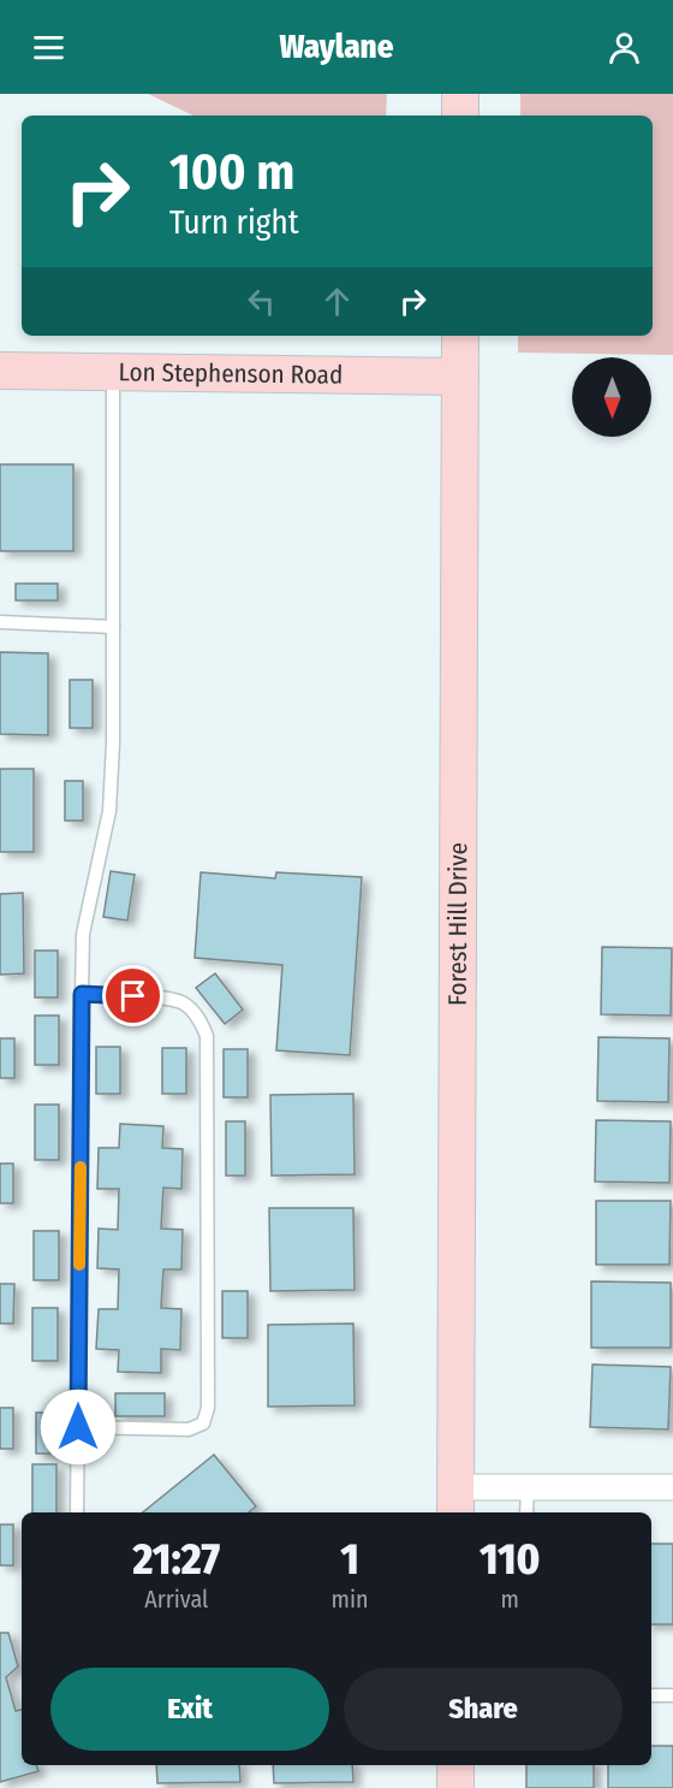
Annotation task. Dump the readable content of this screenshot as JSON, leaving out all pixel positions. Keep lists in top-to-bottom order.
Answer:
{
  "streets": {
    "main road": ["Lon Stephenson Road", "Forest Hill Drive"]
  },
  "crossings": [
    ["Lon Stephenson Road", "Forest Hill Drive"]
  ],
  "north": "bottom",
  "page": {
    "header": "Waylane",
    "turn": ["100 m", "Turn right"],
    "eta": [
      "21:27",
      "Arrival",
      "1",
      "min",
      "110",
      "m"
    ],
    "buttons": ["Exit", "Share"]
  }
}
